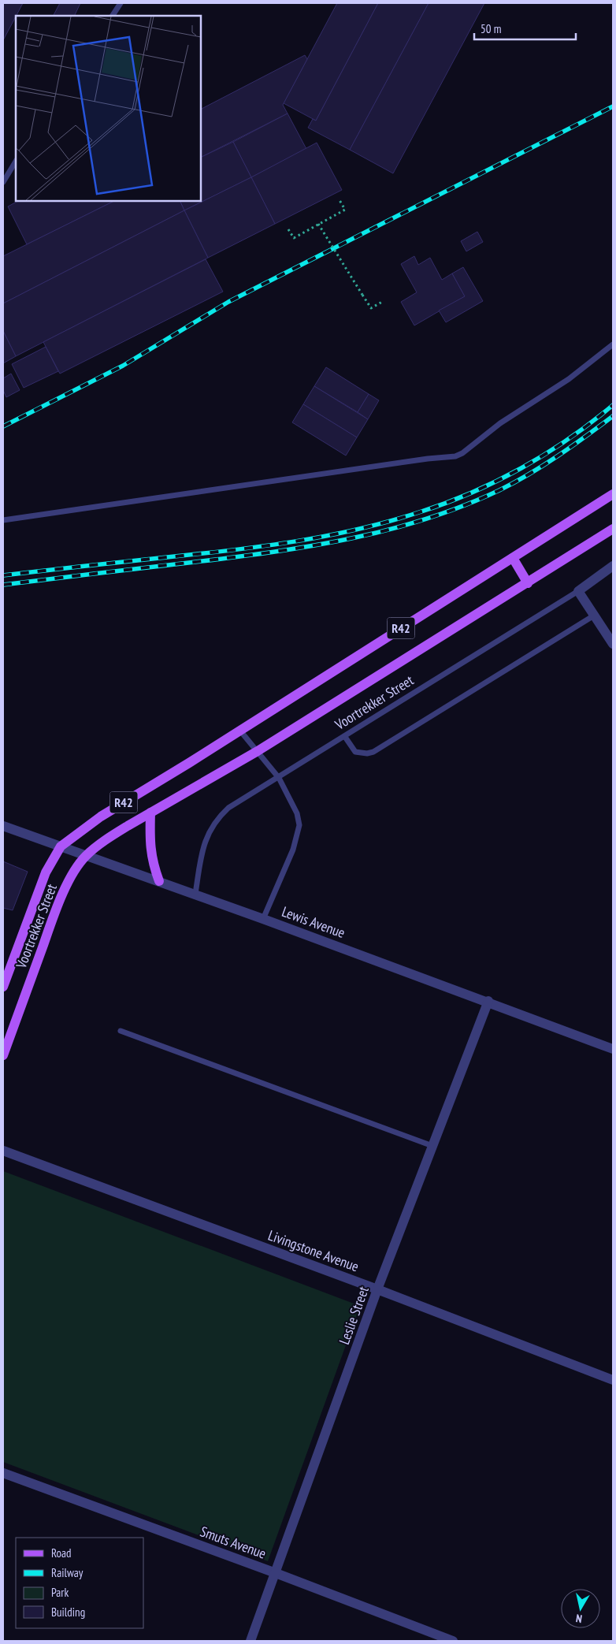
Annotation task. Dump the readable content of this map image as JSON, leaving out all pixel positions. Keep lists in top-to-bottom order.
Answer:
{
  "streets": {
    "main road": ["R42", "Voortrekker Street"],
    "street": [
      "Lewis Avenue",
      "Livingstone Avenue",
      "Leslie Street",
      "Smuts Avenue"
    ]
  },
  "crossings": [
    ["R42", "Voortrekker Street"],
    ["R42", "Lewis Avenue"],
    ["Voortrekker Street", "Lewis Avenue"],
    ["Lewis Avenue", "Leslie Street"],
    ["Livingstone Avenue", "Leslie Street"],
    ["Leslie Street", "Smuts Avenue"]
  ],
  "legend": [
    "Road",
    "Railway",
    "Park",
    "Building"
  ],
  "scale_bar": "50 m",
  "north": "bottom"
}
